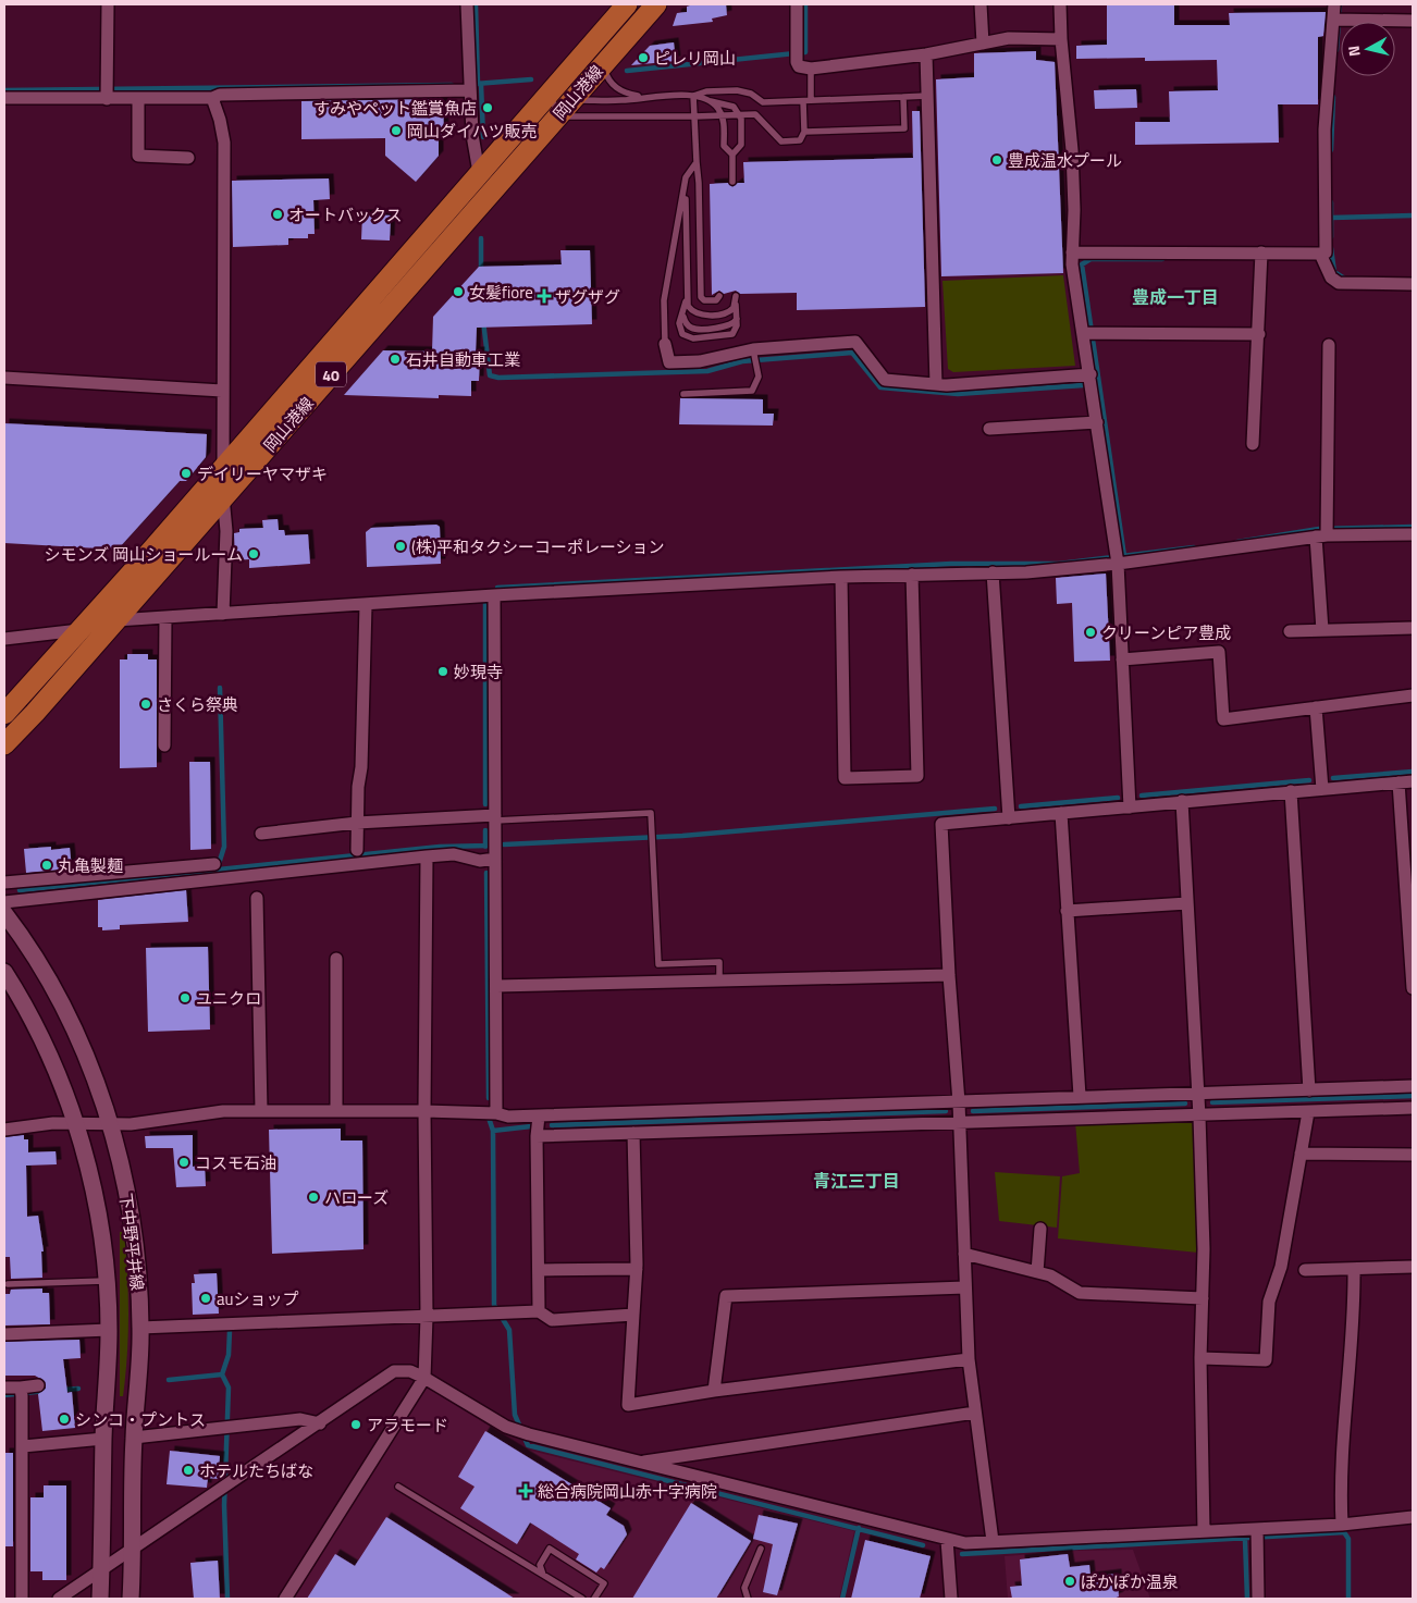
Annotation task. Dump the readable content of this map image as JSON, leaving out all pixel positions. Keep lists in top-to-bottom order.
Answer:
{
  "streets": {
    "main road": ["岡山港線", "40"],
    "street": ["下中野平井線"]
  },
  "districts": ["豊成一丁目", "青江三丁目"],
  "places": {
    "other": [
      "ピレリ岡山",
      "すみやペット鑑賞魚店",
      "岡山ダイハツ販売",
      "豊成温水プール",
      "オートバックス",
      "女髪fiore",
      "石井自動車工業",
      "デイリーヤマザキ",
      "(株)平和タクシーコーポレーション",
      "シモンズ 岡山ショールーム",
      "クリーンピア豊成",
      "妙現寺",
      "さくら祭典",
      "丸亀製麺",
      "ユニクロ",
      "コスモ石油",
      "ハローズ",
      "auショップ",
      "シンコ・プントス",
      "アラモード",
      "ホテルたちばな",
      "ぽかぽか温泉"
    ],
    "health": ["ザグザグ", "総合病院岡山赤十字病院"]
  },
  "north": "left"
}
